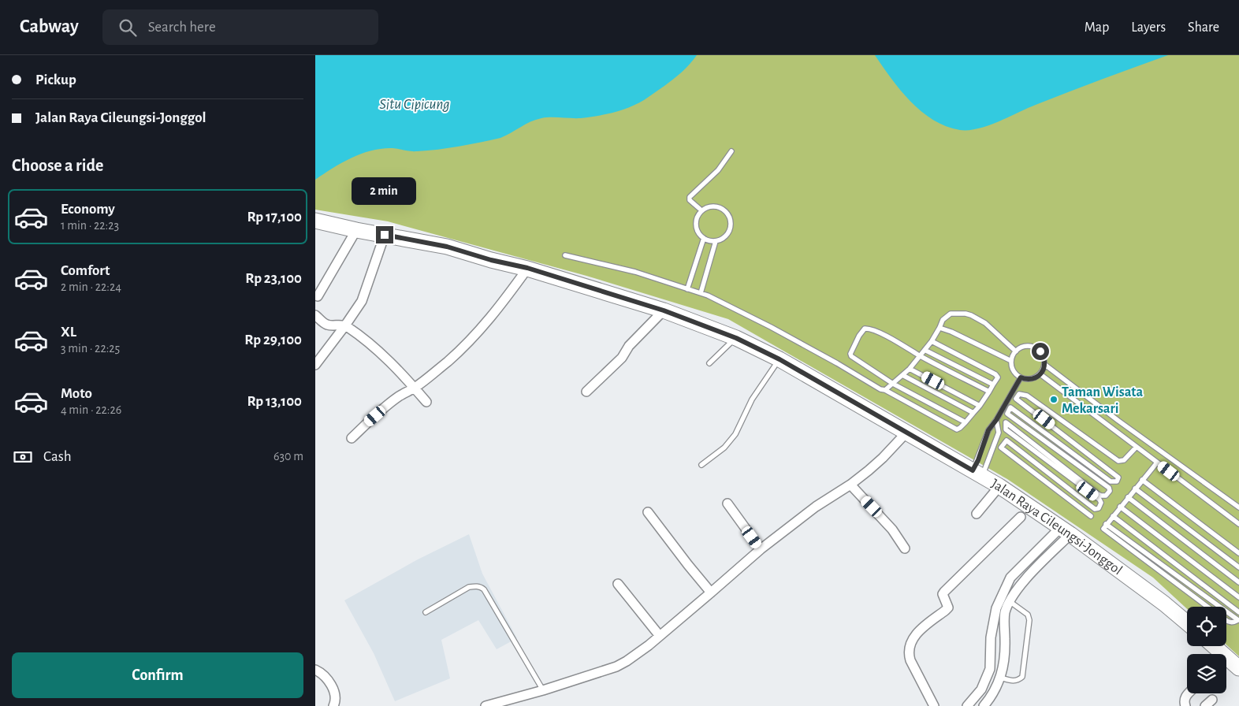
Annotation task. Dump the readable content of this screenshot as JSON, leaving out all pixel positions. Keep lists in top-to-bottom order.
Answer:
{
  "streets": {
    "main road": ["Jalan Raya Cileungsi-Jonggol"]
  },
  "water": ["Situ Cipicung"],
  "places": ["Taman Wisata Mekarsari"],
  "page": {
    "header": "Cabway",
    "search": "Search here",
    "nav": ["Map", "Layers", "Share"],
    "banner": ["Pickup", "Jalan Raya Cileungsi-Jonggol"],
    "heading": "Choose a ride",
    "bubble": "2 min",
    "list": [
      {
        "name": "Economy",
        "note": "1 min · 22:23",
        "value": "Rp 17,100"
      },
      {
        "name": "Comfort",
        "note": "2 min · 22:24",
        "value": "Rp 23,100"
      },
      {
        "name": "XL",
        "note": "3 min · 22:25",
        "value": "Rp 29,100"
      },
      {
        "name": "Moto",
        "note": "4 min · 22:26",
        "value": "Rp 13,100"
      }
    ],
    "pay": ["Cash", "630 m"],
    "buttons": "Confirm"
  }
}
